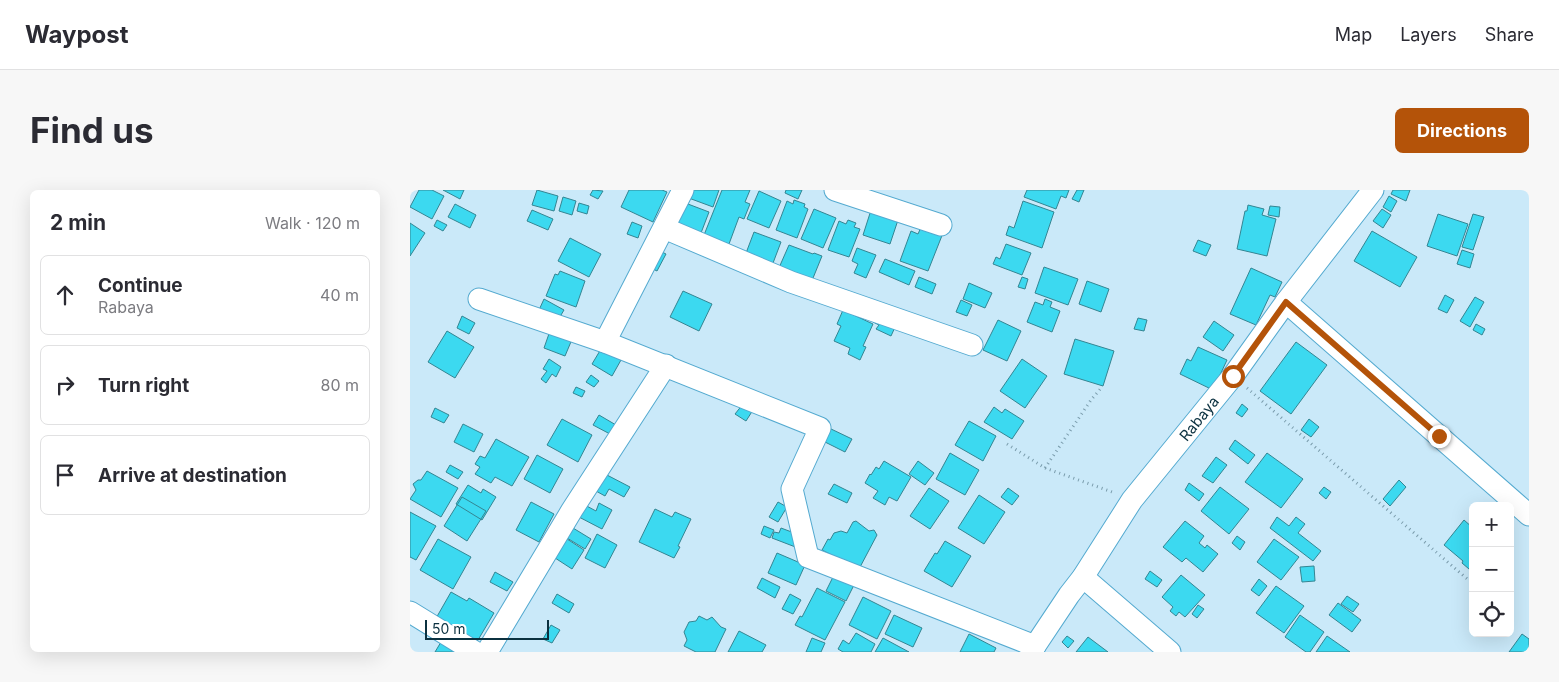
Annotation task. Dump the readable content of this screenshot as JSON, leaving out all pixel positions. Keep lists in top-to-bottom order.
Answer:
{
  "streets": {
    "street": ["Rabaya"]
  },
  "scale_bar": "50 m",
  "page": {
    "header": "Waypost",
    "nav": ["Map", "Layers", "Share"],
    "buttons": "Directions",
    "title": "Find us",
    "heading": ["2 min", "Walk · 120 m"],
    "list": [
      ["Continue", "Rabaya", "40 m"],
      ["Turn right", "80 m"],
      "Arrive at destination"
    ],
    "map_buttons": ["+", "−"],
    "scale": "50 m"
  }
}
